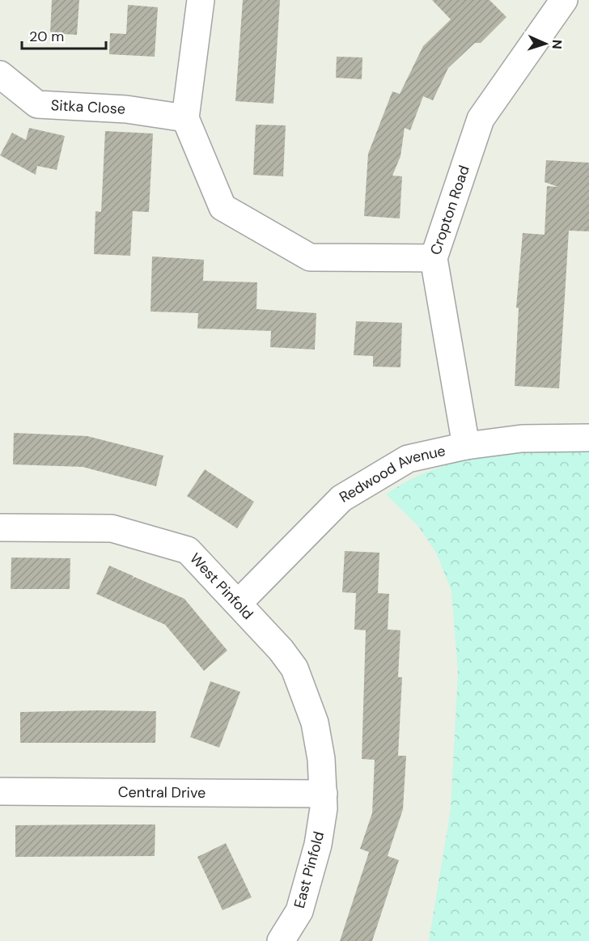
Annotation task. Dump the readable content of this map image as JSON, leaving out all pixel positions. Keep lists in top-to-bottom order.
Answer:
{
  "streets": {
    "street": [
      "Sitka Close",
      "Cropton Road",
      "Redwood Avenue",
      "West Pinfold",
      "Central Drive",
      "East Pinfold"
    ]
  },
  "crossings": [
    ["Cropton Road", "Redwood Avenue"],
    ["Redwood Avenue", "West Pinfold"],
    ["West Pinfold", "Central Drive"],
    ["West Pinfold", "East Pinfold"],
    ["Central Drive", "East Pinfold"]
  ],
  "scale_bar": "20 m",
  "north": "right"
}
